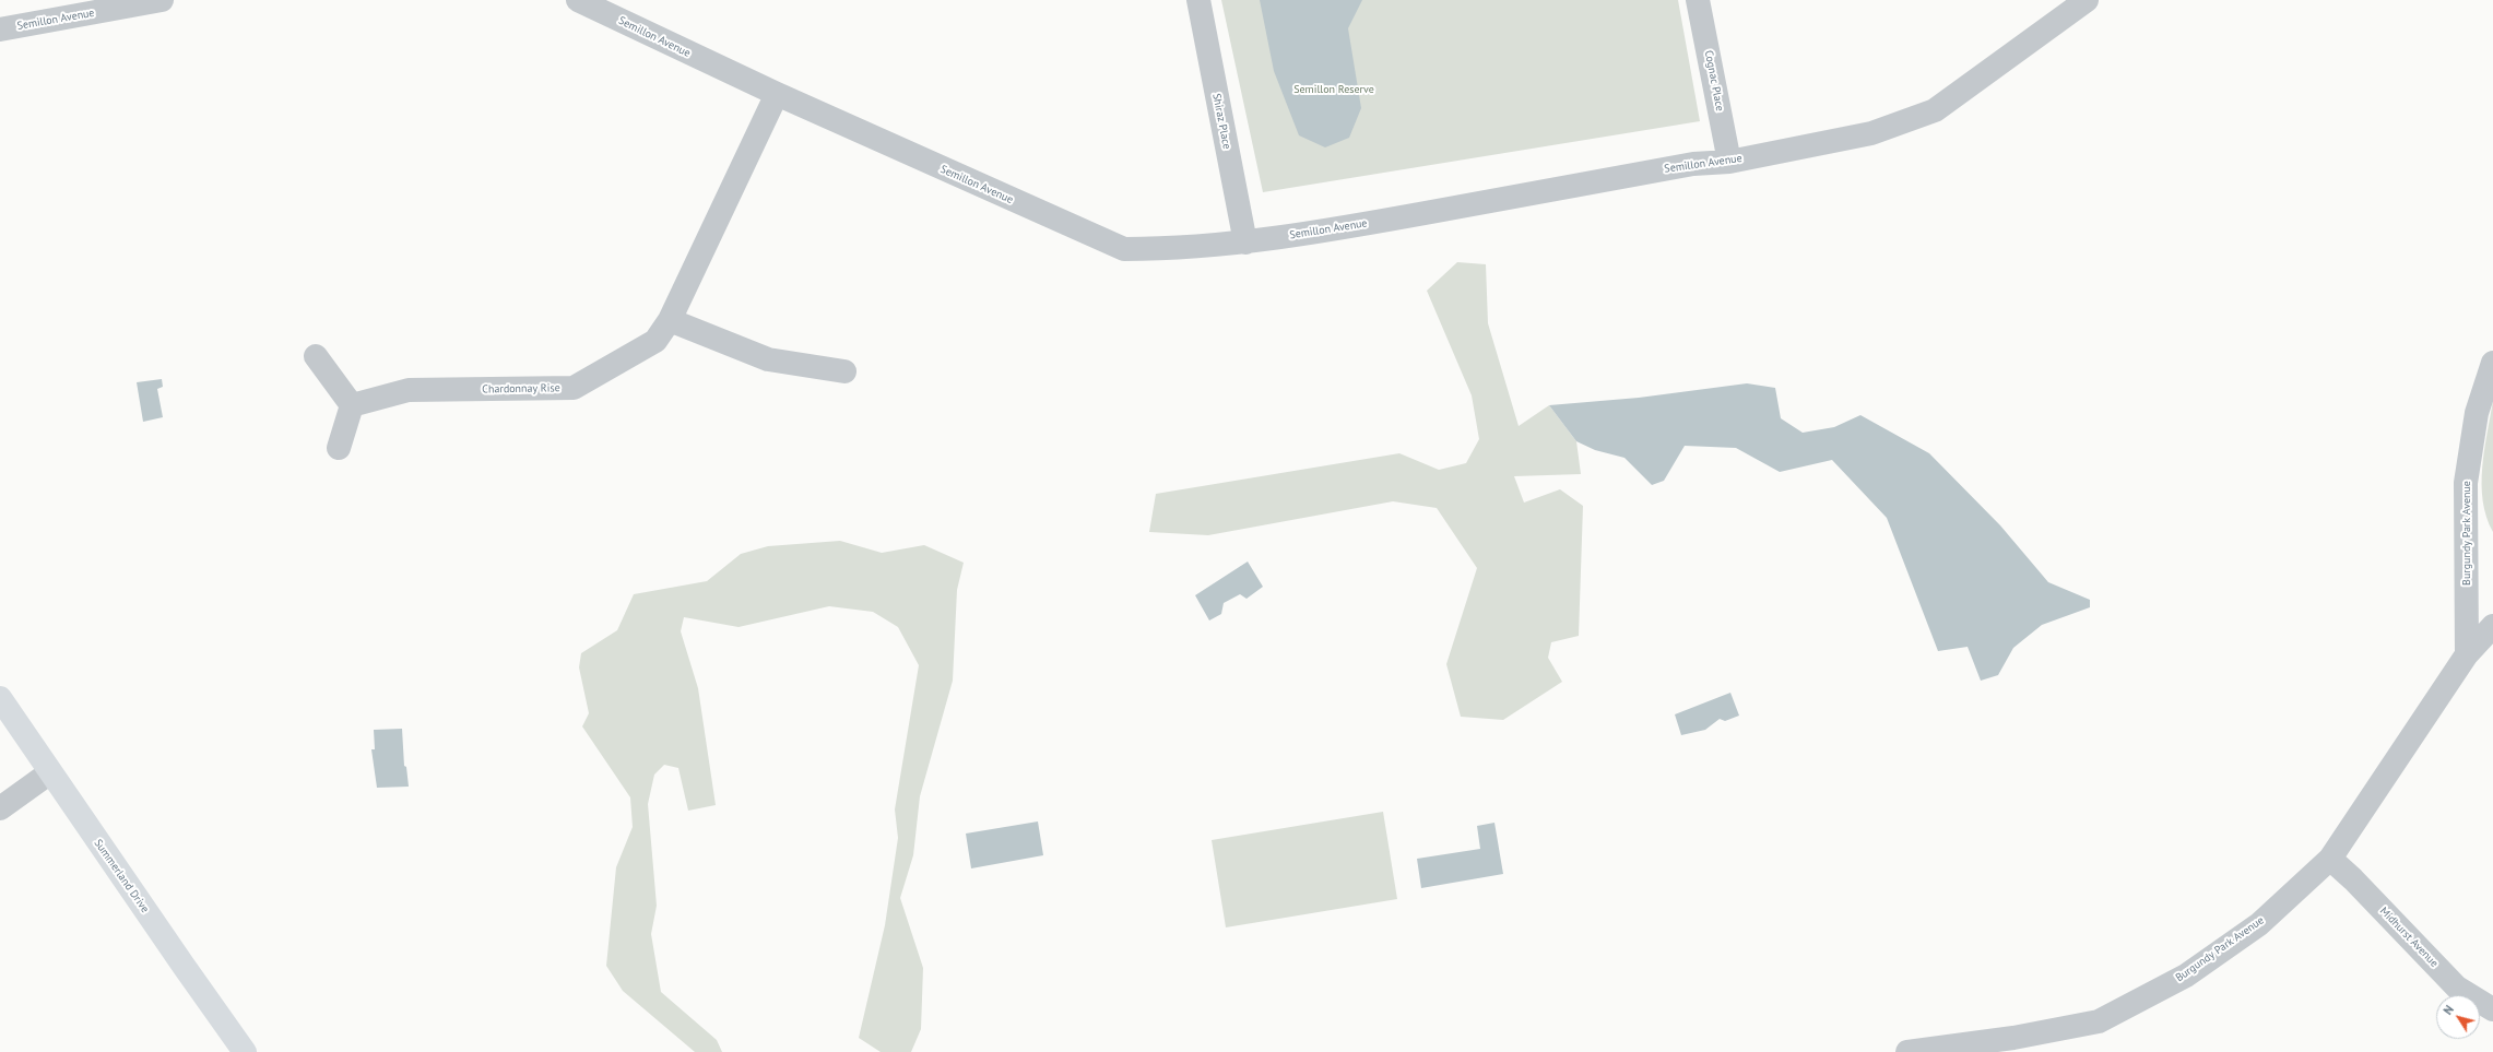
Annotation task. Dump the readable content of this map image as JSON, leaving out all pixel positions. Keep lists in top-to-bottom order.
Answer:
{
  "streets": {
    "main road": ["Summerland Drive"],
    "street": [
      "Semillon Avenue",
      "Cognac Place",
      "Shiraz Place",
      "Chardonnay Rise",
      "Burgundy Park Avenue",
      "Midhurst Avenue"
    ]
  },
  "crossings": [
    ["Semillon Avenue", "Cognac Place"],
    ["Semillon Avenue", "Shiraz Place"],
    ["Semillon Avenue", "Chardonnay Rise"],
    ["Burgundy Park Avenue", "Midhurst Avenue"]
  ],
  "parks": ["Semillon Reserve"],
  "north": "top left"
}
